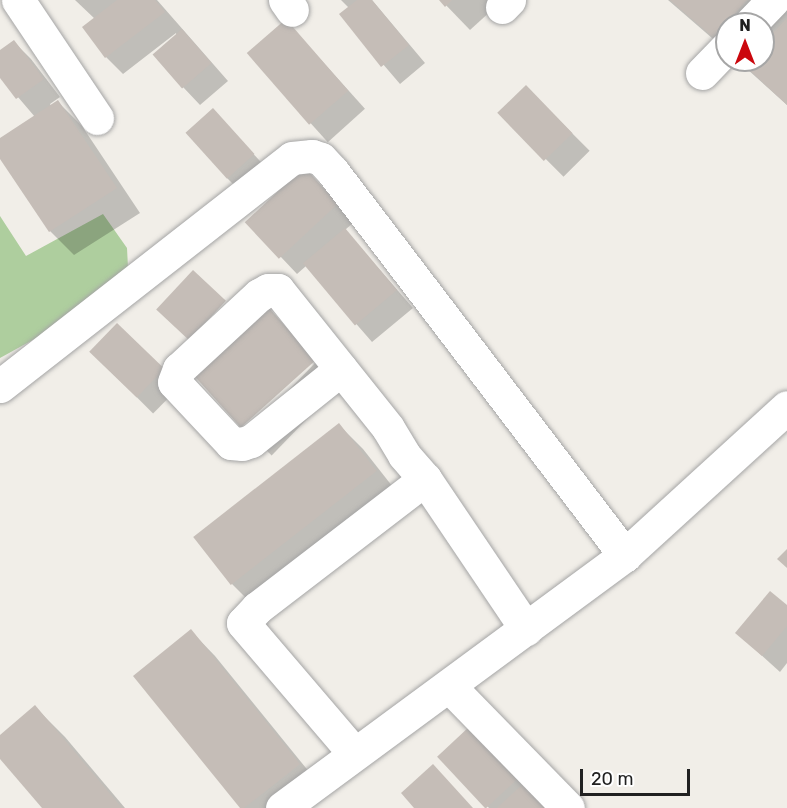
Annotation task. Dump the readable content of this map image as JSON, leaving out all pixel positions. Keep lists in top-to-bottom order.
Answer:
{
  "scale_bar": "20 m",
  "north": "top"
}
